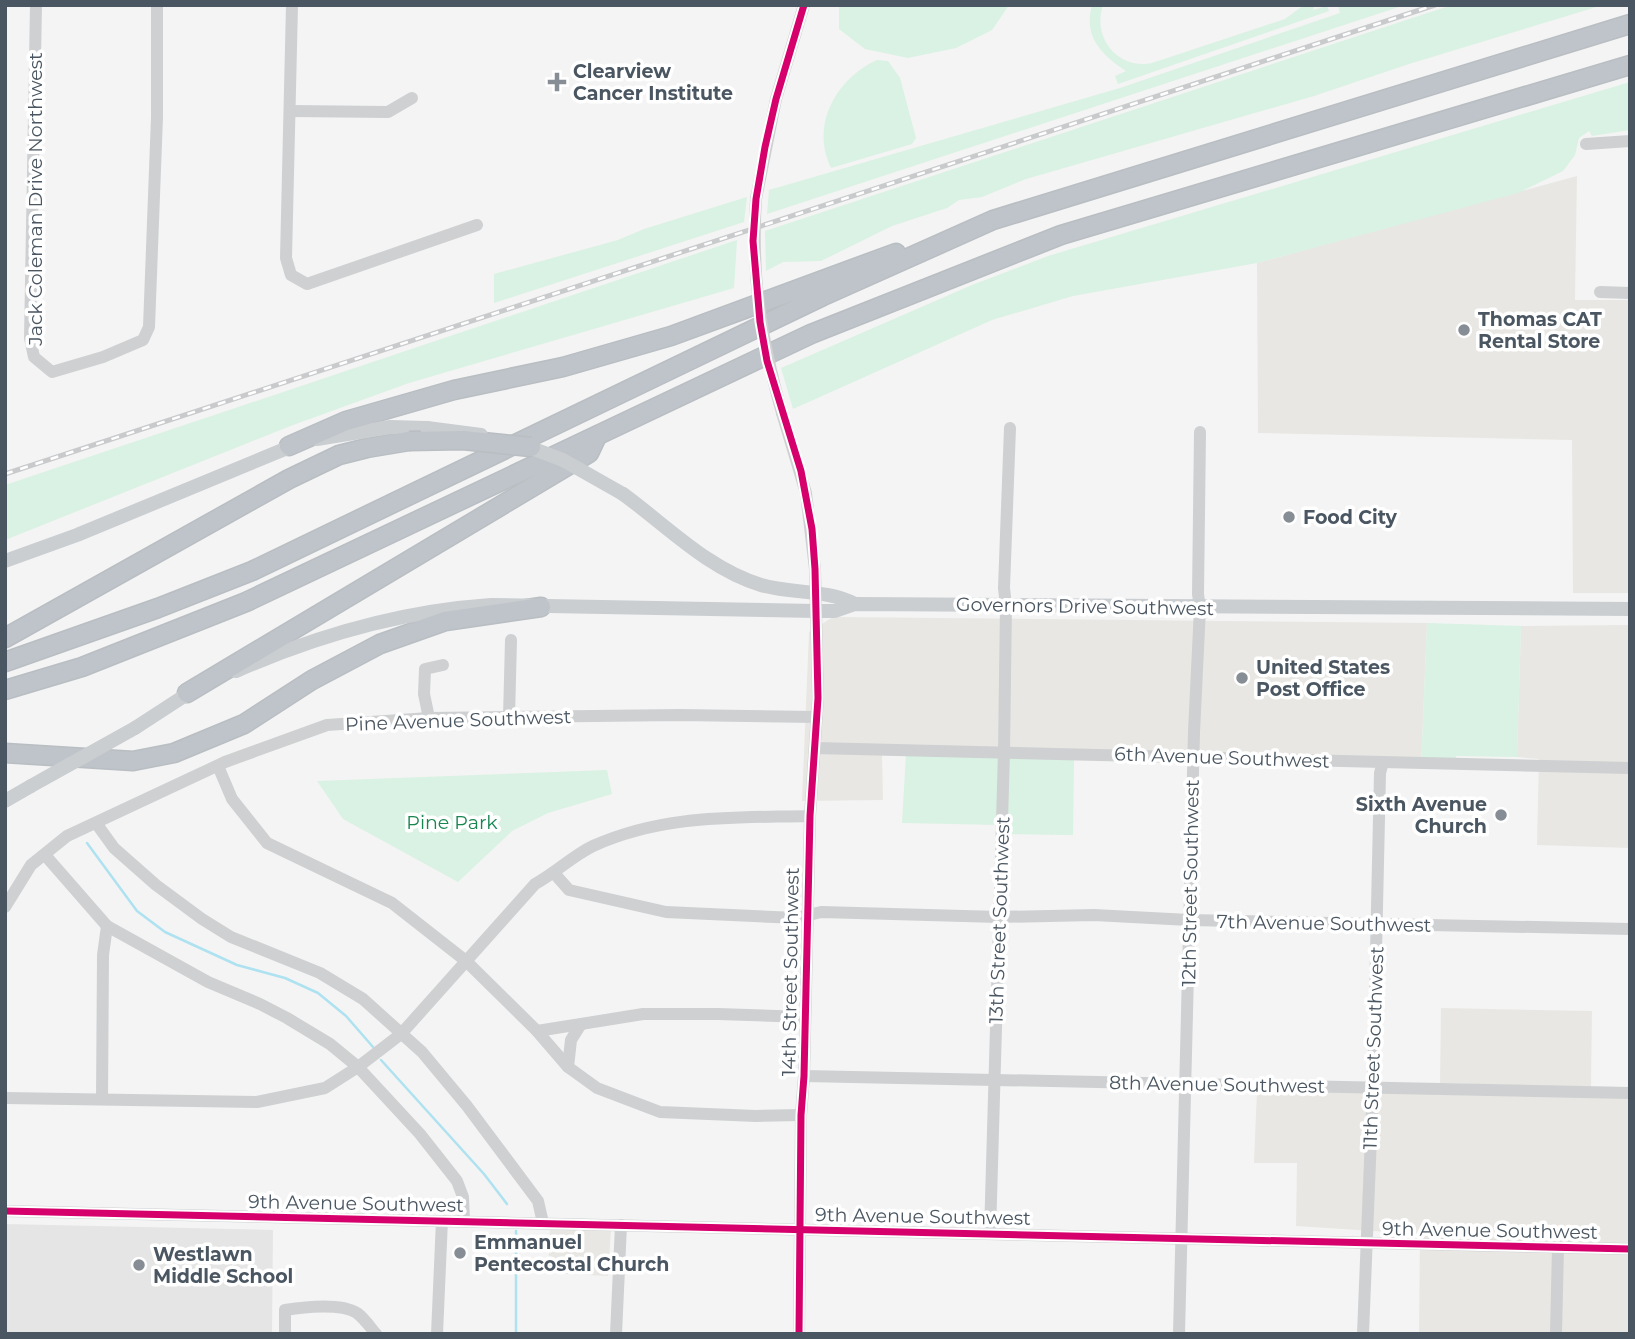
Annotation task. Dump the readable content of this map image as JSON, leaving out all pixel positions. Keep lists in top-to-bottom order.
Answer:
{
  "streets": {
    "main road": ["Governors Drive Southwest"],
    "street": [
      "Jack Coleman Drive Northwest",
      "Pine Avenue Southwest",
      "6th Avenue Southwest",
      "12th Street Southwest",
      "13th Street Southwest",
      "7th Avenue Southwest",
      "14th Street Southwest",
      "11th Street Southwest",
      "8th Avenue Southwest",
      "9th Avenue Southwest"
    ]
  },
  "crossings": [
    ["Governors Drive Southwest", "12th Street Southwest"],
    ["Governors Drive Southwest", "13th Street Southwest"],
    ["Governors Drive Southwest", "14th Street Southwest"],
    ["Pine Avenue Southwest", "14th Street Southwest"],
    ["6th Avenue Southwest", "12th Street Southwest"],
    ["6th Avenue Southwest", "13th Street Southwest"],
    ["6th Avenue Southwest", "14th Street Southwest"],
    ["6th Avenue Southwest", "11th Street Southwest"],
    ["12th Street Southwest", "7th Avenue Southwest"],
    ["12th Street Southwest", "8th Avenue Southwest"],
    ["12th Street Southwest", "9th Avenue Southwest"],
    ["13th Street Southwest", "7th Avenue Southwest"],
    ["13th Street Southwest", "8th Avenue Southwest"],
    ["13th Street Southwest", "9th Avenue Southwest"],
    ["7th Avenue Southwest", "14th Street Southwest"],
    ["7th Avenue Southwest", "11th Street Southwest"],
    ["14th Street Southwest", "8th Avenue Southwest"],
    ["14th Street Southwest", "9th Avenue Southwest"],
    ["11th Street Southwest", "8th Avenue Southwest"],
    ["11th Street Southwest", "9th Avenue Southwest"]
  ],
  "parks": ["Pine Park"],
  "places": {
    "health": ["Clearview Cancer Institute"],
    "other": [
      "Thomas CAT Rental Store",
      "Food City",
      "United States Post Office",
      "Sixth Avenue Church",
      "Emmanuel Pentecostal Church",
      "Westlawn Middle School"
    ]
  }
}
